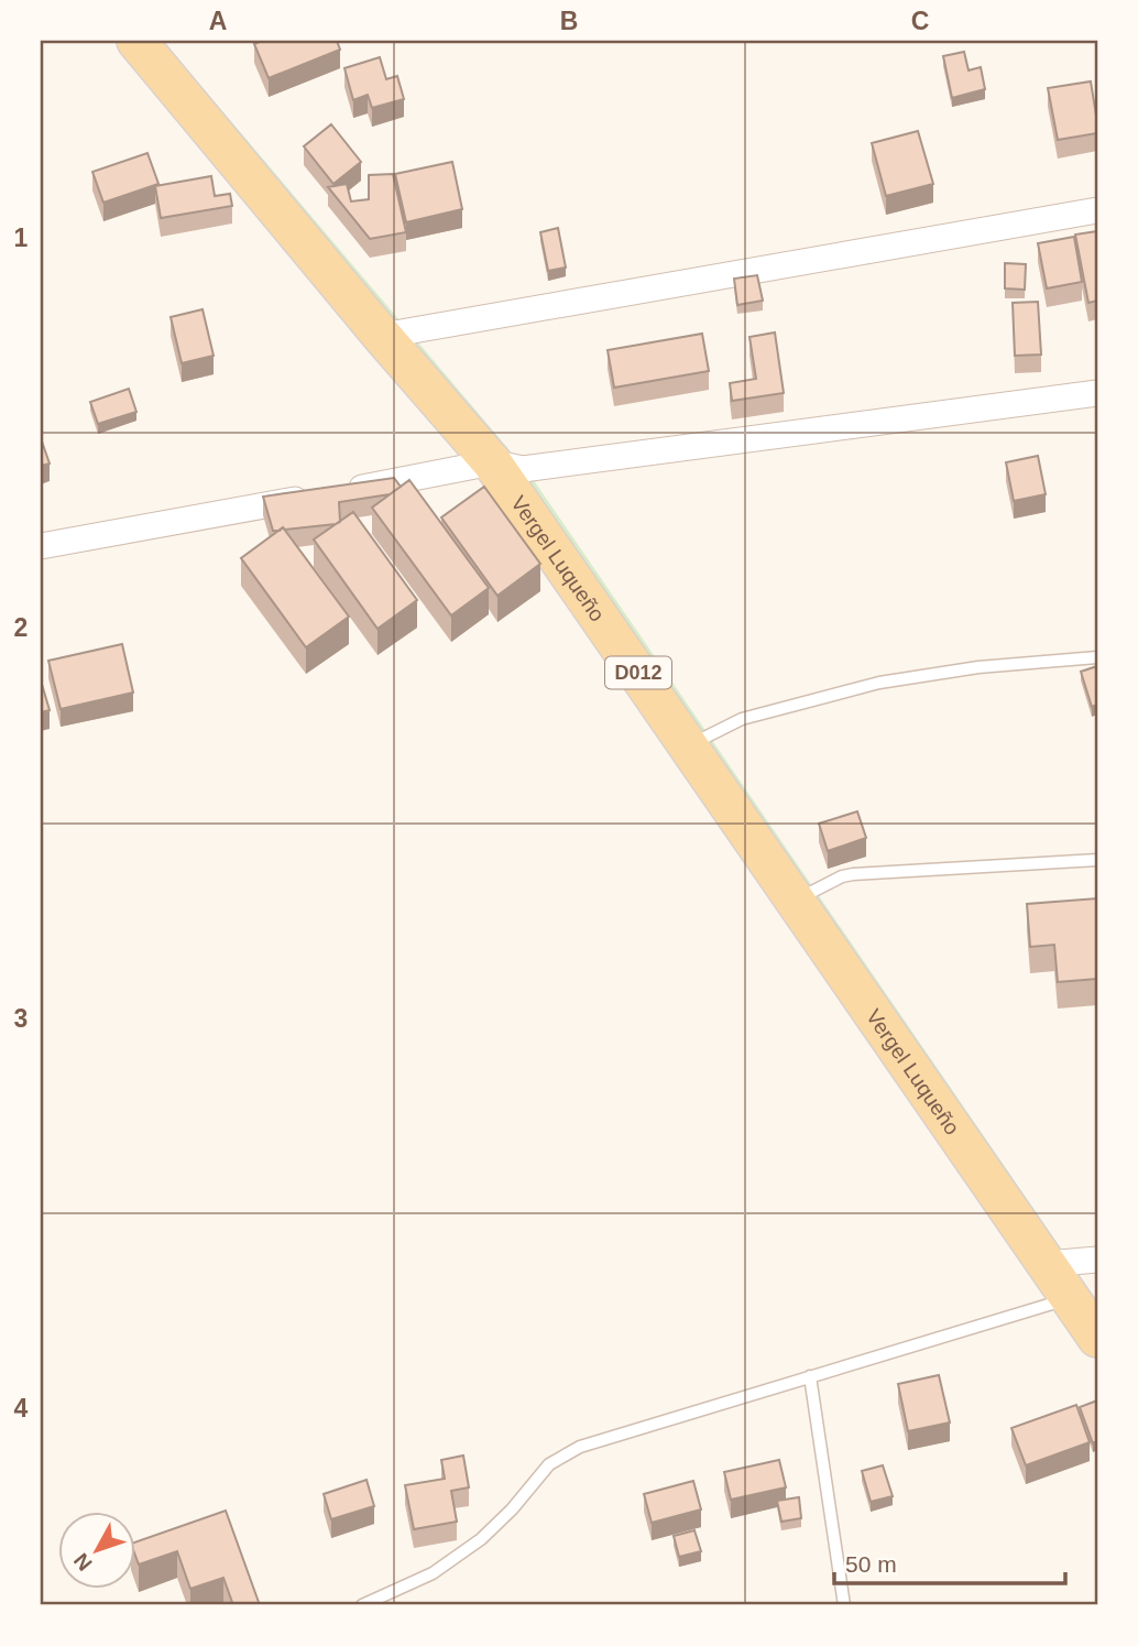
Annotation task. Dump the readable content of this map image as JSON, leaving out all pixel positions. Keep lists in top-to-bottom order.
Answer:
{
  "streets": {
    "main road": ["Vergel Luqueño", "D012"]
  },
  "scale_bar": "50 m",
  "north": "bottom left",
  "grid": {
    "columns": ["A", "B", "C"],
    "rows": [
      "1",
      "2",
      "3",
      "4"
    ]
  }
}
